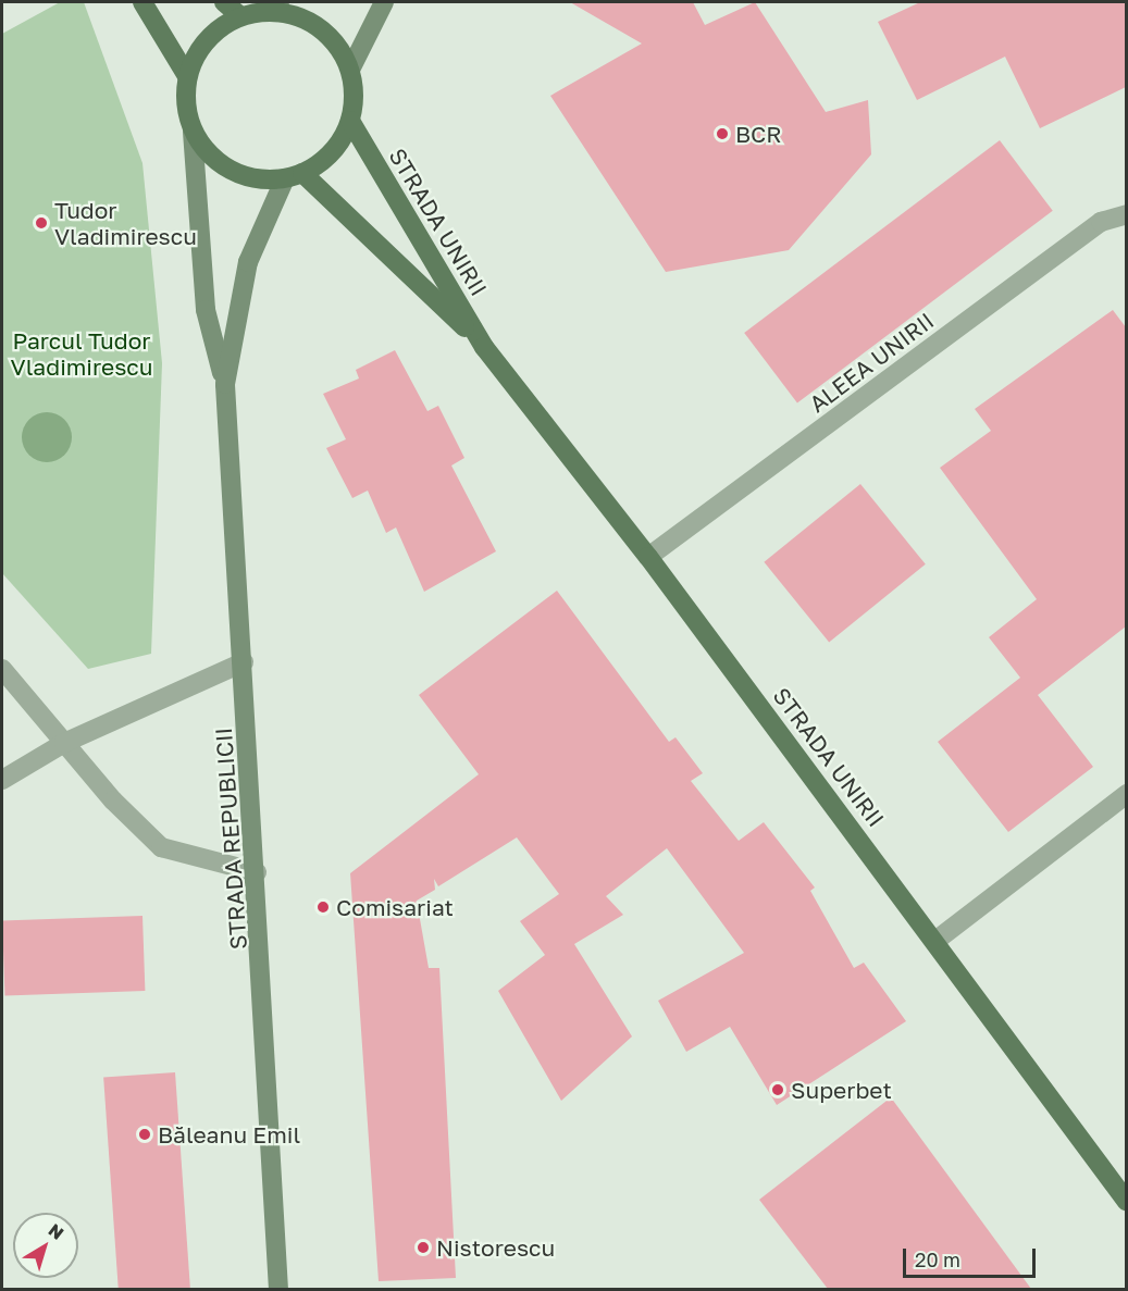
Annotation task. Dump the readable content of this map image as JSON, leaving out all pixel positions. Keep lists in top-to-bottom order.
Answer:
{
  "streets": {
    "main road": ["STRADA UNIRII", "STRADA REPUBLICII"],
    "street": ["ALEEA UNIRII"]
  },
  "crossings": [
    ["STRADA UNIRII", "ALEEA UNIRII"],
    ["STRADA UNIRII", "STRADA REPUBLICII"]
  ],
  "parks": ["Parcul Tudor Vladimirescu"],
  "places": [
    "BCR",
    "Tudor Vladimirescu",
    "Comisariat",
    "Superbet",
    "Băleanu Emil",
    "Nistorescu"
  ],
  "scale_bar": "20 m",
  "north": "top right"
}
